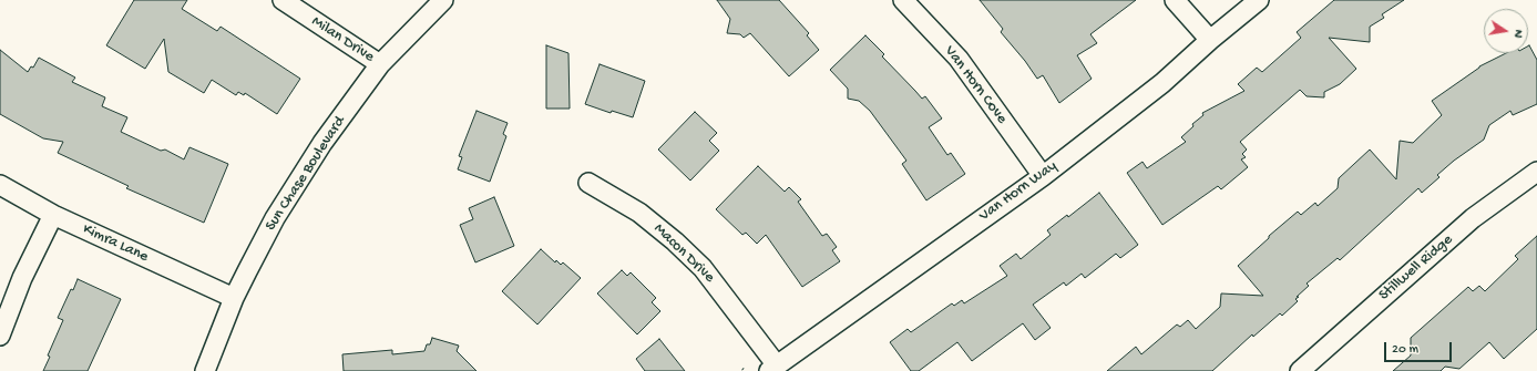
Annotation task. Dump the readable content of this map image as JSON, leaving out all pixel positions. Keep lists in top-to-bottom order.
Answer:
{
  "streets": {
    "street": [
      "Milan Drive",
      "Van Horn Cove",
      "Sun Chase Boulevard",
      "Van Horn Way",
      "Kimra Lane",
      "Macon Drive",
      "Stillwell Ridge"
    ]
  },
  "crossings": [
    ["Milan Drive", "Sun Chase Boulevard"],
    ["Van Horn Cove", "Van Horn Way"],
    ["Sun Chase Boulevard", "Kimra Lane"],
    ["Van Horn Way", "Macon Drive"]
  ],
  "scale_bar": "20 m",
  "north": "right"
}
